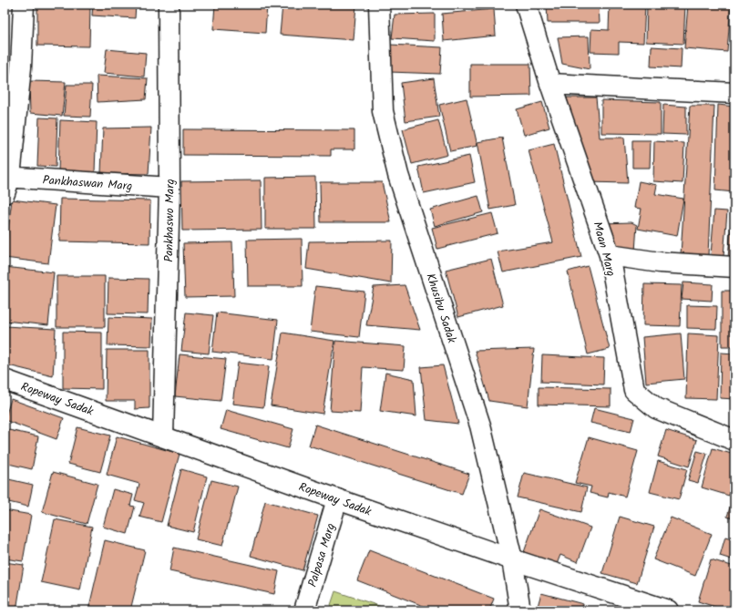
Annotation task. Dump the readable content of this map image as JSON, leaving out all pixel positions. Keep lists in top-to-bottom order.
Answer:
{
  "streets": {
    "street": [
      "Pankhaswan Marg",
      "Pankhaswo Marg",
      "Maan Marg",
      "Khusibu Sadak",
      "Ropeway Sadak",
      "Palpasa Marg"
    ]
  },
  "crossings": [
    ["Pankhaswan Marg", "Pankhaswo Marg"],
    ["Pankhaswo Marg", "Ropeway Sadak"],
    ["Khusibu Sadak", "Ropeway Sadak"],
    ["Ropeway Sadak", "Palpasa Marg"]
  ]
}
